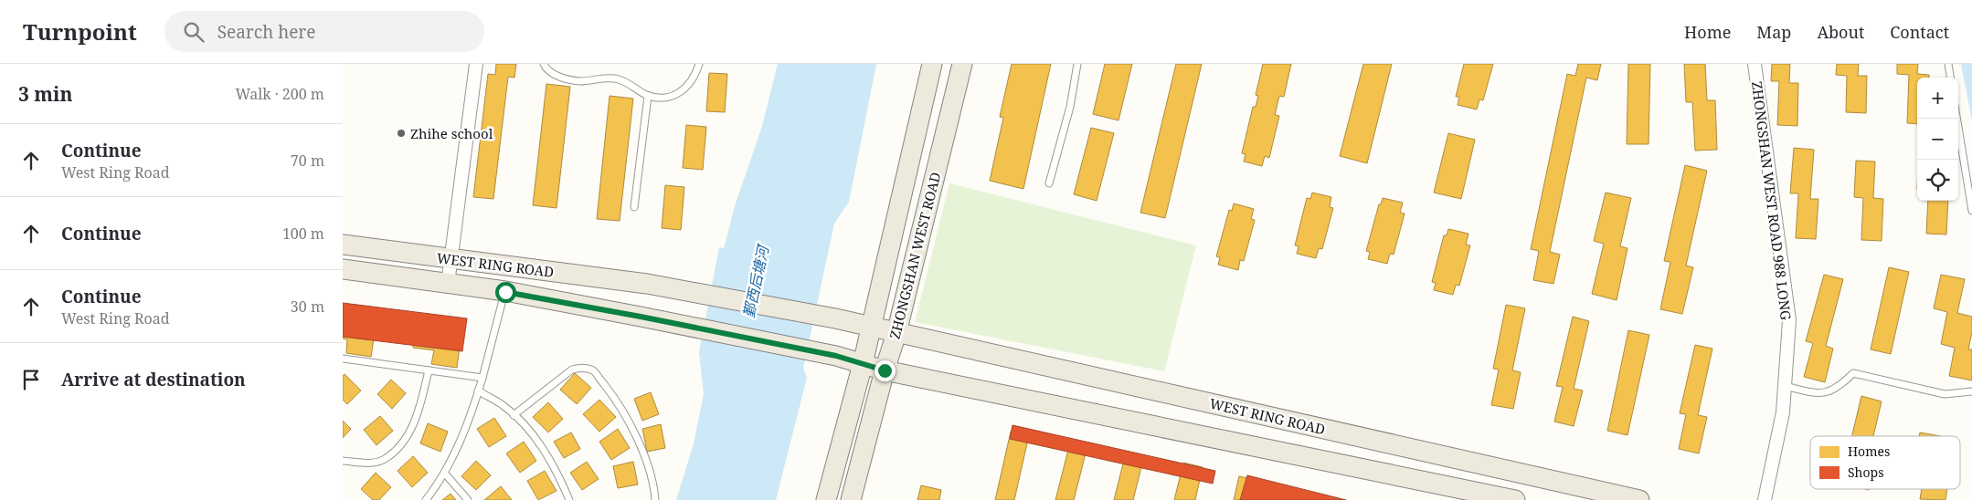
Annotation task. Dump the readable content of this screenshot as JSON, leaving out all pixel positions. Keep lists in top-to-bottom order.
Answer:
{
  "streets": {
    "main road": ["ZHONGSHAN WEST ROAD", "WEST RING ROAD"],
    "street": ["ZHONGSHAN WEST ROAD 988 LONG"]
  },
  "crossings": [
    ["ZHONGSHAN WEST ROAD", "WEST RING ROAD"]
  ],
  "water": ["鄞西后塘河"],
  "places": ["Zhihe school"],
  "legend": ["Homes", "Shops"],
  "page": {
    "header": "Turnpoint",
    "search": "Search here",
    "nav": [
      "Home",
      "Map",
      "About",
      "Contact"
    ],
    "heading": ["3 min", "Walk · 200 m"],
    "map_buttons": ["+", "−"],
    "list": [
      ["Continue", "West Ring Road", "70 m"],
      ["Continue", "100 m"],
      ["Continue", "West Ring Road", "30 m"],
      "Arrive at destination"
    ]
  }
}
